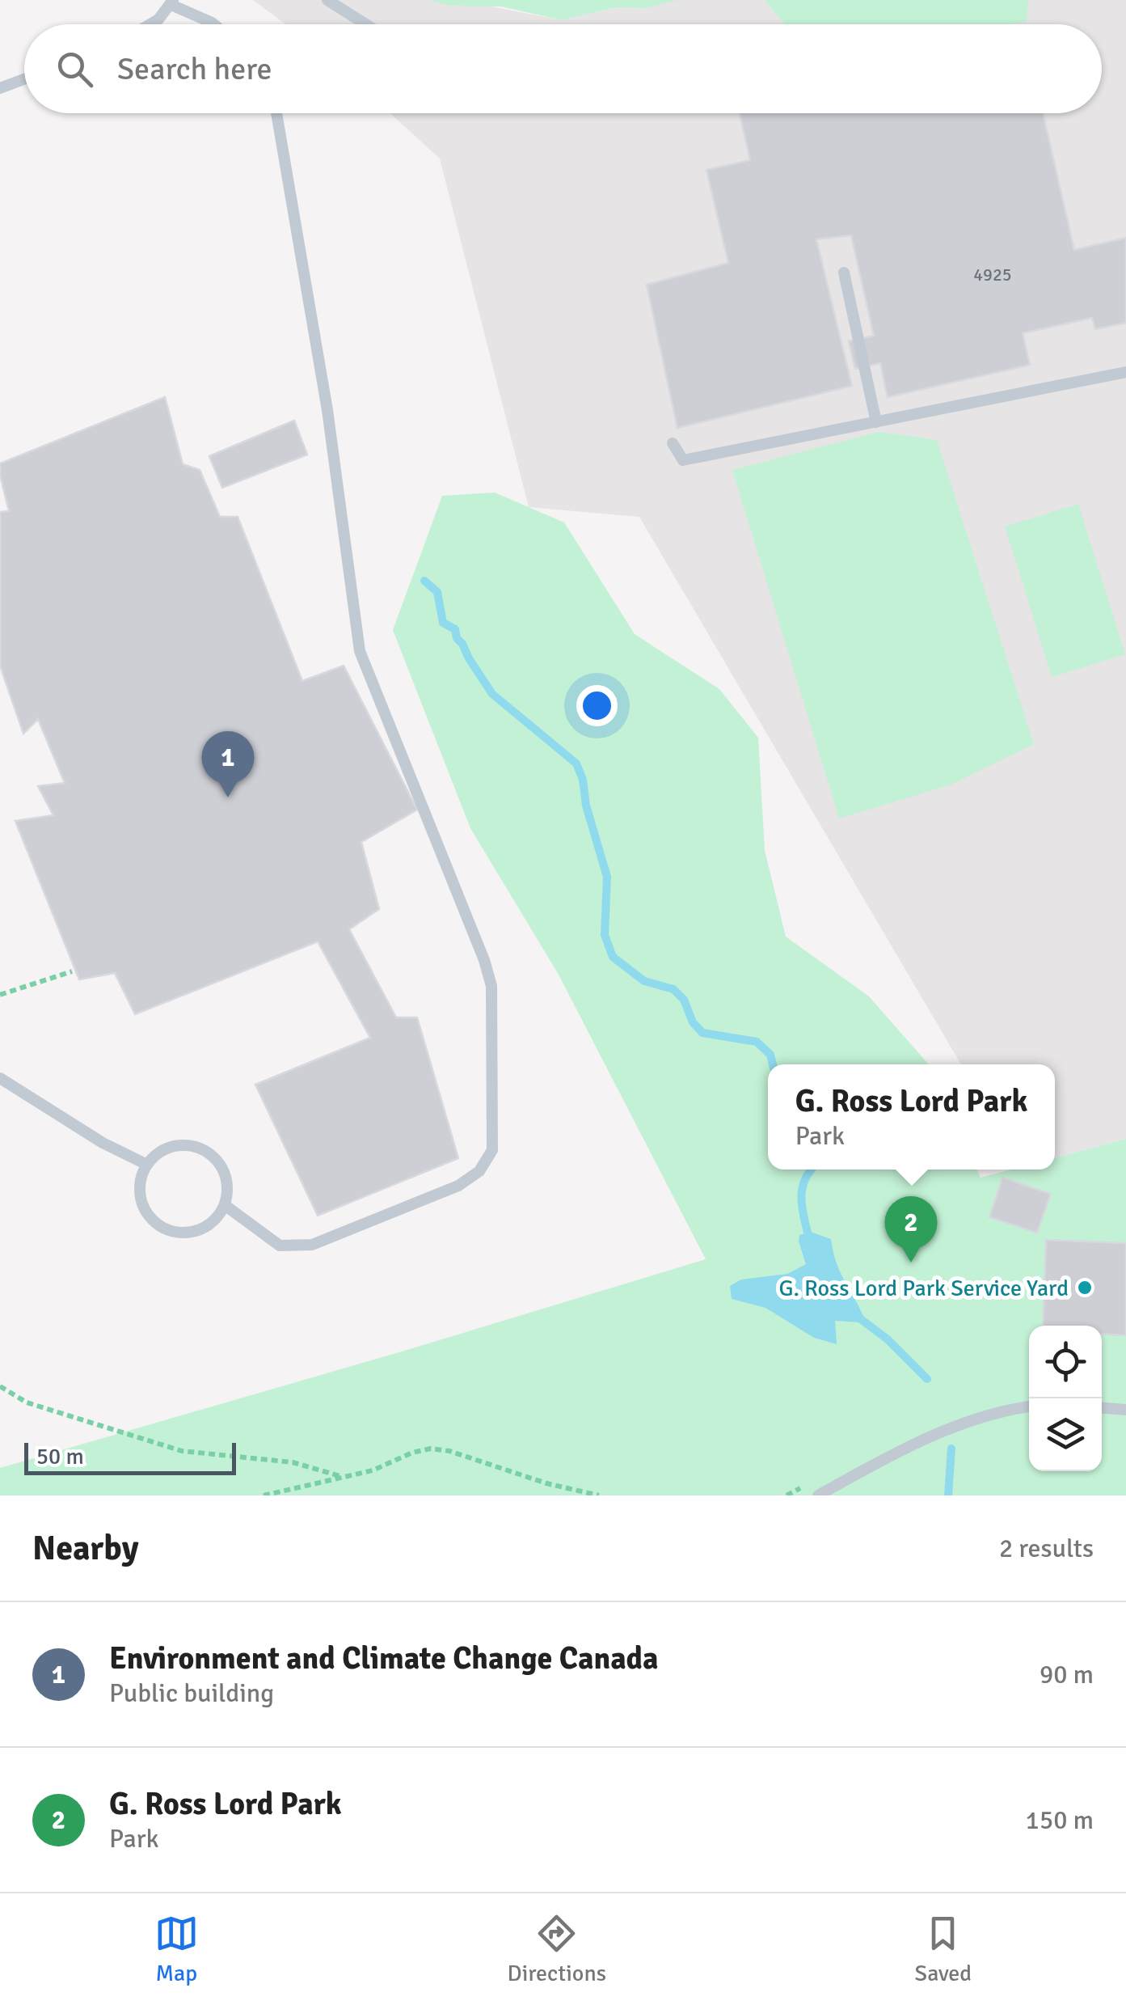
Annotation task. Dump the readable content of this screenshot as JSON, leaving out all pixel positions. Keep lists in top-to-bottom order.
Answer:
{
  "places": ["G. Ross Lord Park Service Yard"],
  "house_numbers": ["4925"],
  "scale_bar": "50 m",
  "page": {
    "search": "Search here",
    "pins": ["1", "2"],
    "popup": ["G. Ross Lord Park", "Park"],
    "scale": "50 m",
    "heading": ["Nearby", "2 results"],
    "list": [
      {
        "mark": "1",
        "name": "Environment and Climate Change Canada",
        "note": "Public building",
        "value": "90 m"
      },
      {
        "mark": "2",
        "name": "G. Ross Lord Park",
        "note": "Park",
        "value": "150 m"
      }
    ],
    "nav": ["Map", "Directions", "Saved"]
  }
}
